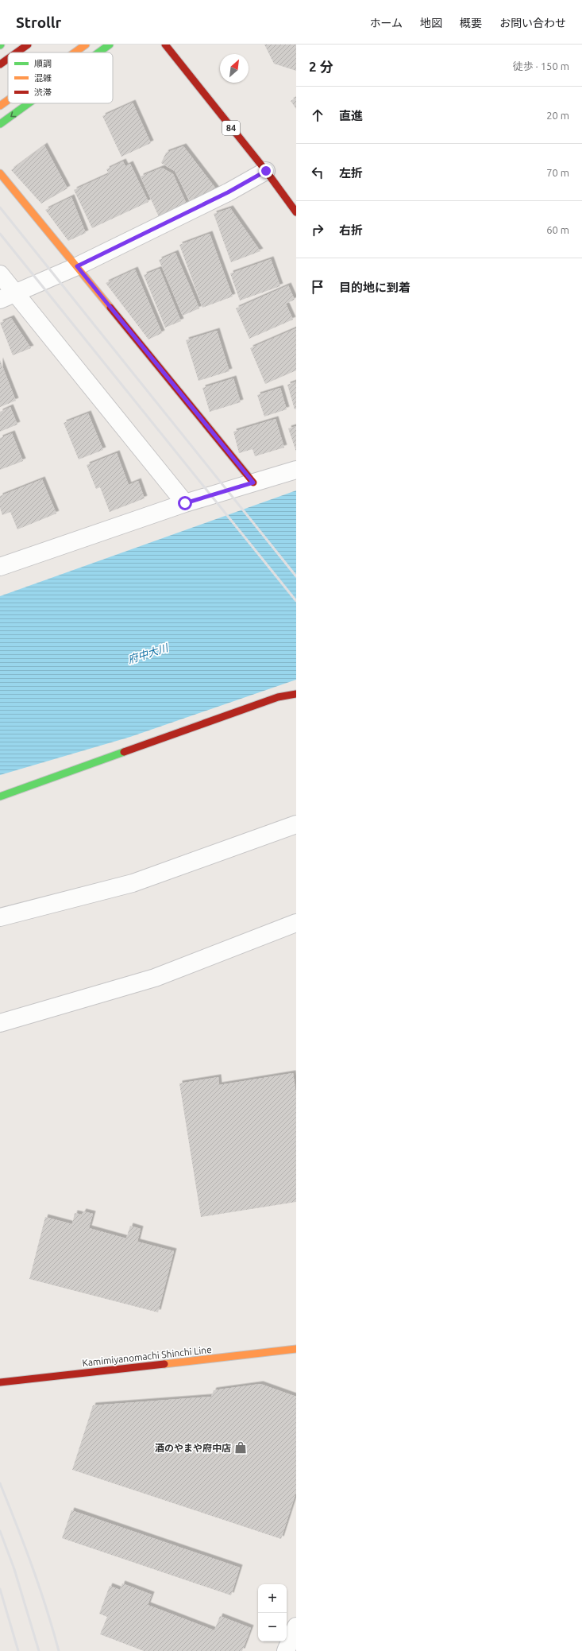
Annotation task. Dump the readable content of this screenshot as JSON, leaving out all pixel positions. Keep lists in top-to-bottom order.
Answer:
{
  "streets": {
    "main road": ["84", "Kamimiyanomachi Shinchi Line"]
  },
  "water": ["府中大川"],
  "places": {
    "shop": ["酒のやまや府中店"]
  },
  "legend": ["順調", "混雑", "渋滞"],
  "north": "top right",
  "page": {
    "header": "Strollr",
    "nav": [
      "ホーム",
      "地図",
      "概要",
      "お問い合わせ"
    ],
    "heading": ["2 分", "徒歩 · 150 m"],
    "list": [
      ["直進", "20 m"],
      ["左折", "70 m"],
      ["右折", "60 m"],
      "目的地に到着"
    ],
    "map_buttons": ["+", "−"]
  }
}
